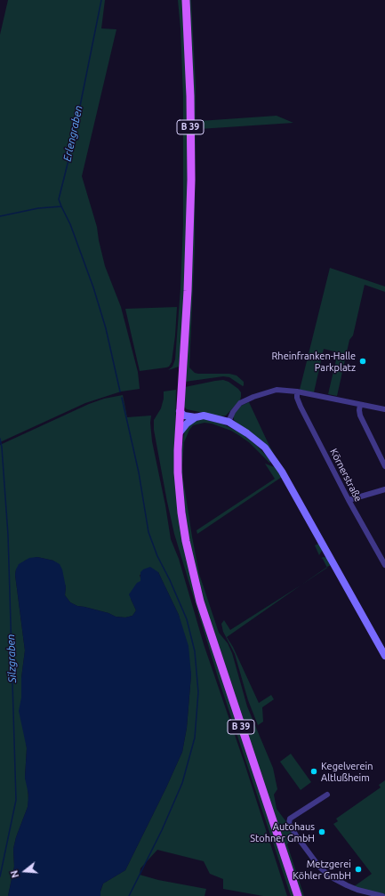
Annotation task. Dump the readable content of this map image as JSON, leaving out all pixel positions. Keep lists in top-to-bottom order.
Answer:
{
  "streets": {
    "main road": ["B 39"],
    "street": ["Körnerstraße"]
  },
  "water": ["Erlengraben", "Silzgraben"],
  "places": [
    "Rheinfranken-Halle Parkplatz",
    "Kegelverein Altlußheim",
    "Autohaus Stohner GmbH",
    "Metzgerei Köhler GmbH"
  ],
  "north": "left"
}
